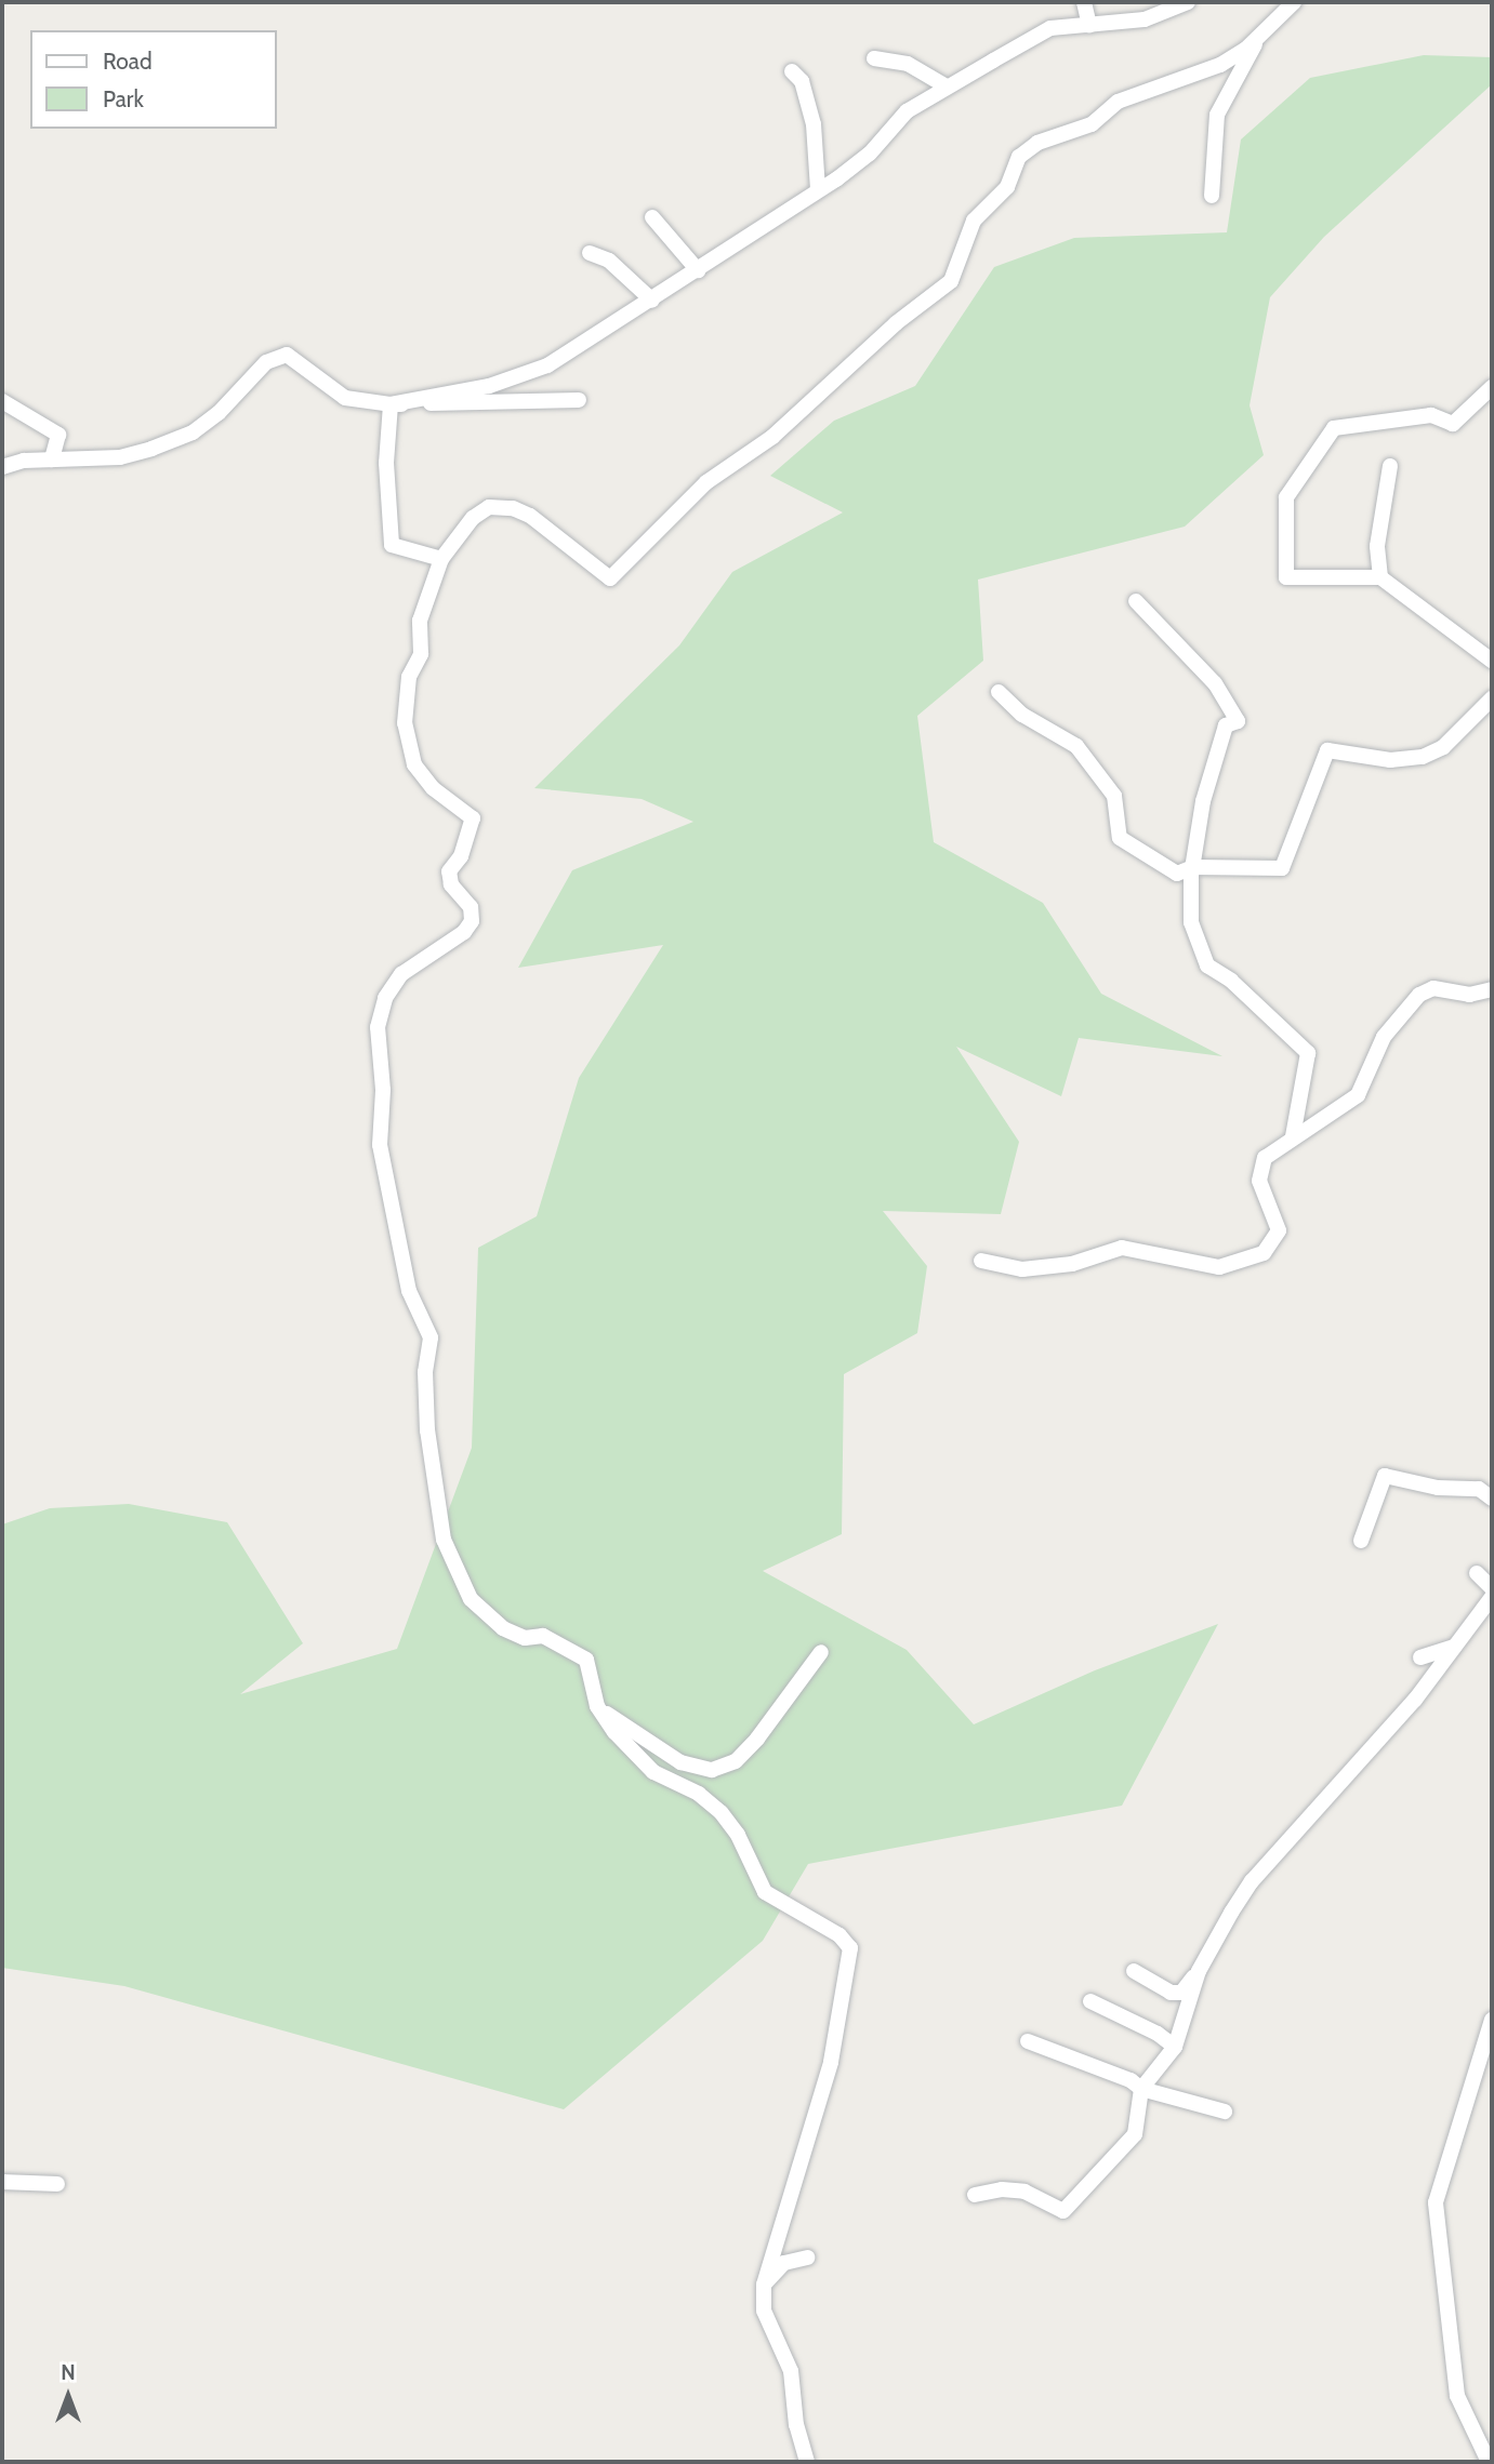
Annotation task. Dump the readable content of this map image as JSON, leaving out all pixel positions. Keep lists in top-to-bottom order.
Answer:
{
  "legend": ["Road", "Park"],
  "north": "top"
}
